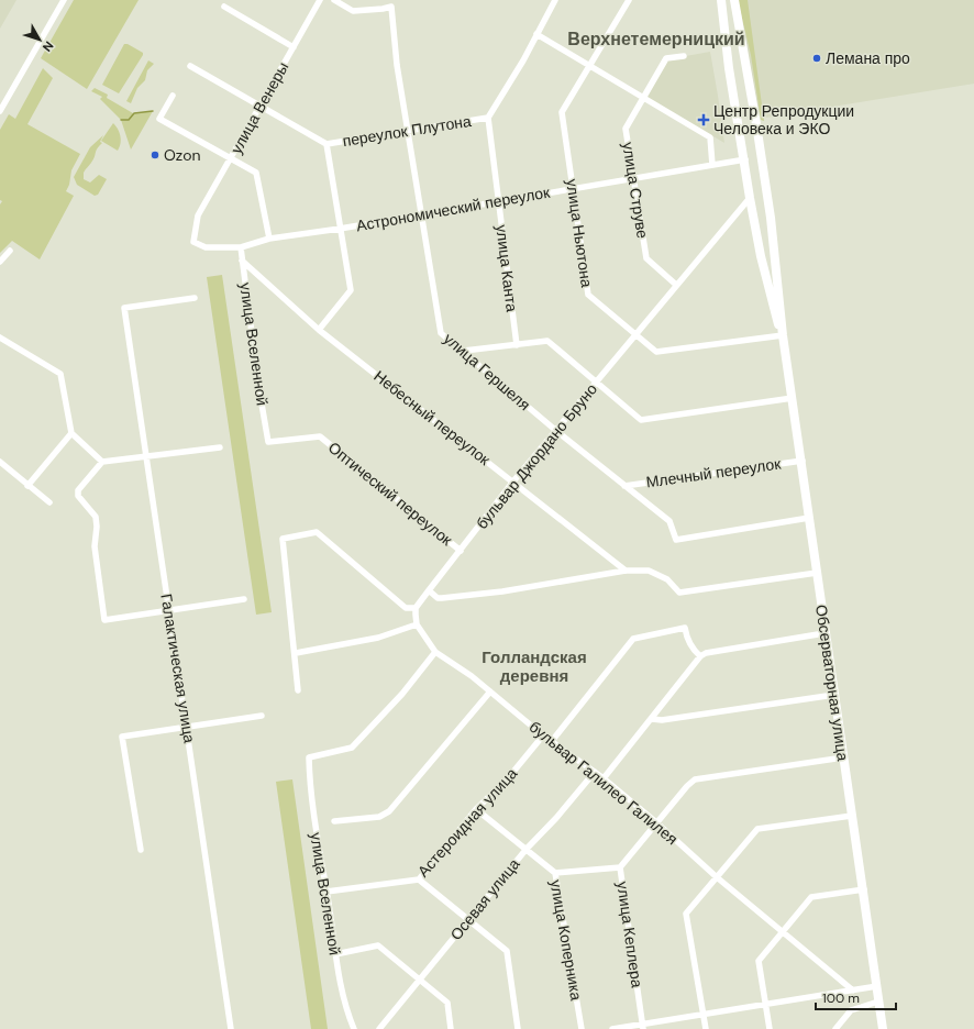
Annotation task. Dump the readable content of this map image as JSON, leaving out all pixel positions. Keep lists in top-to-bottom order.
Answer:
{
  "streets": {
    "main road": ["Обсерваторная улица"],
    "street": [
      "улица Венеры",
      "переулок Плутона",
      "улица Струве",
      "Астрономический переулок",
      "улица Ньютона",
      "улица Канта",
      "улица Вселенной",
      "улица Гершеля",
      "Небесный переулок",
      "бульвар Джордано Бруно",
      "Млечный переулок",
      "Оптический переулок",
      "Галактическая улица",
      "бульвар Галилео Галилея",
      "Астероидная улица",
      "Осевая улица",
      "улица Кеплера",
      "улица Коперника"
    ]
  },
  "crossings": [
    ["улица Венеры", "Астрономический переулок"],
    ["переулок Плутона", "улица Канта"],
    ["переулок Плутона", "улица Гершеля"],
    ["улица Струве", "Астрономический переулок"],
    ["улица Струве", "бульвар Джордано Бруно"],
    ["Астрономический переулок", "улица Ньютона"],
    ["Астрономический переулок", "улица Канта"],
    ["Астрономический переулок", "улица Вселенной"],
    ["Астрономический переулок", "улица Гершеля"],
    ["Астрономический переулок", "Обсерваторная улица"],
    ["улица Ньютона", "бульвар Джордано Бруно"],
    ["улица Ньютона", "Обсерваторная улица"],
    ["улица Вселенной", "Небесный переулок"],
    ["улица Вселенной", "Оптический переулок"],
    ["улица Вселенной", "бульвар Галилео Галилея"],
    ["улица Вселенной", "Астероидная улица"],
    ["улица Гершеля", "бульвар Джордано Бруно"],
    ["улица Гершеля", "Млечный переулок"],
    ["улица Гершеля", "Обсерваторная улица"],
    ["Небесный переулок", "бульвар Джордано Бруно"],
    ["бульвар Джордано Бруно", "Оптический переулок"],
    ["бульвар Джордано Бруно", "Обсерваторная улица"],
    ["Млечный переулок", "Обсерваторная улица"],
    ["Обсерваторная улица", "улица Кеплера"],
    ["бульвар Галилео Галилея", "Астероидная улица"],
    ["бульвар Галилео Галилея", "Осевая улица"],
    ["бульвар Галилео Галилея", "улица Кеплера"],
    ["Астероидная улица", "улица Коперника"],
    ["Осевая улица", "улица Коперника"]
  ],
  "districts": ["Верхнетемерницкий", "Голландская деревня"],
  "places": {
    "other": ["Лемана про", "Ozon"],
    "health": ["Центр Репродукции Человека и ЭКО"]
  },
  "scale_bar": "100 m",
  "north": "bottom right"
}
